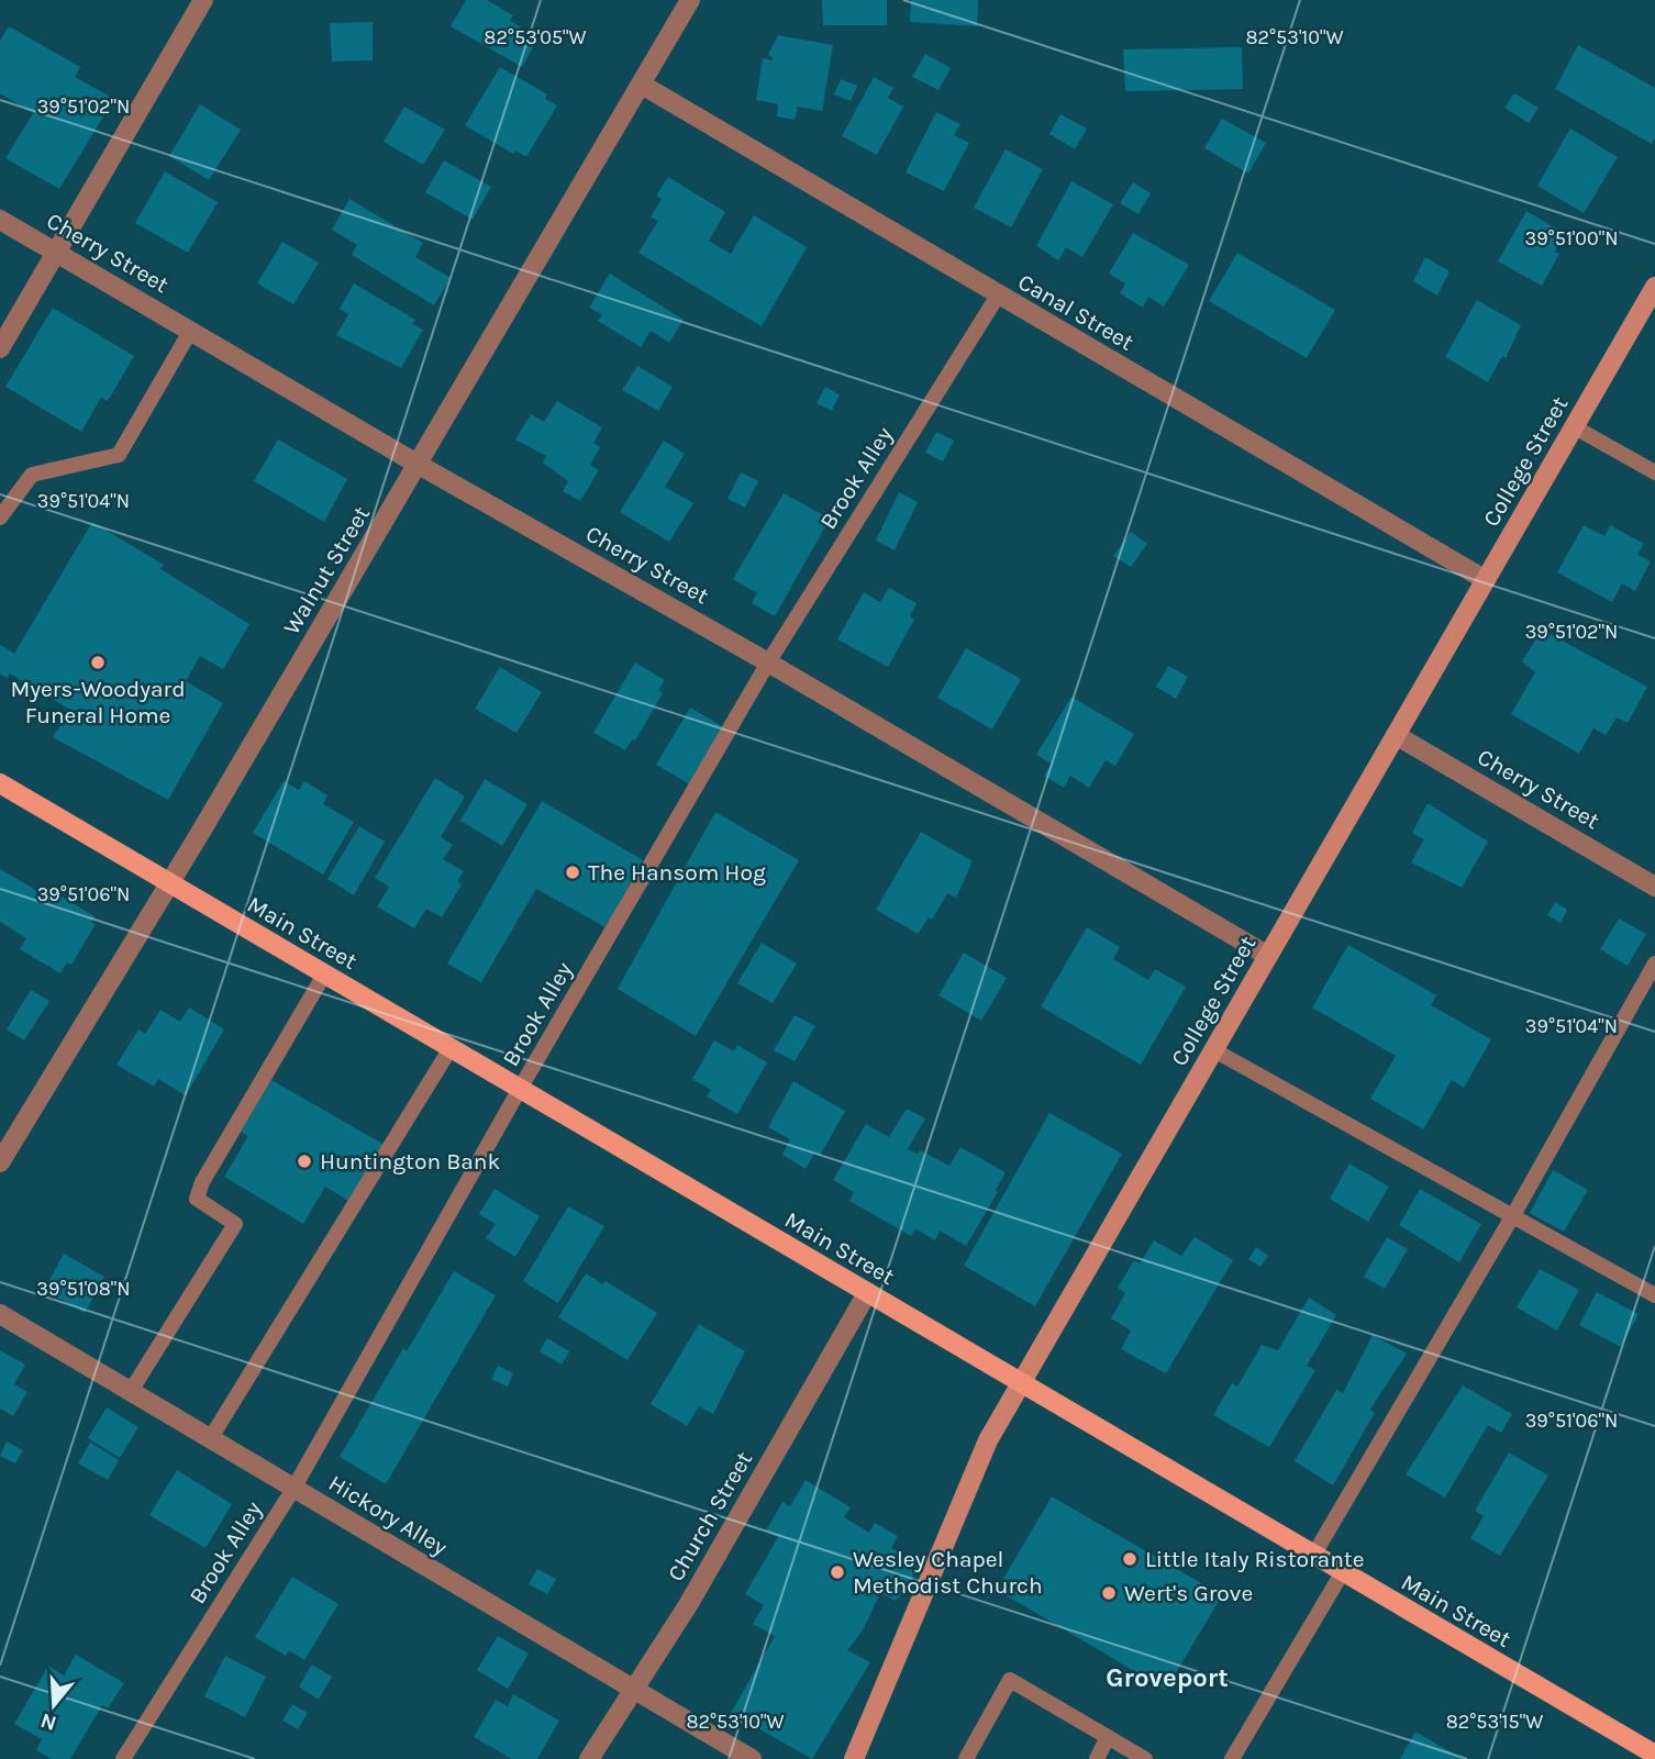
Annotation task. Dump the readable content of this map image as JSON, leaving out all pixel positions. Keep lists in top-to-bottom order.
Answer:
{
  "streets": {
    "main road": ["Main Street"],
    "street": [
      "Cherry Street",
      "Canal Street",
      "College Street",
      "Walnut Street",
      "Hickory Alley",
      "Church Street"
    ],
    "lane": ["Brook Alley"]
  },
  "crossings": [
    ["Cherry Street", "College Street"],
    ["Cherry Street", "Brook Alley"],
    ["Cherry Street", "Walnut Street"],
    ["Canal Street", "College Street"],
    ["Canal Street", "Brook Alley"],
    ["Canal Street", "Walnut Street"],
    ["College Street", "Main Street"],
    ["Brook Alley", "Main Street"],
    ["Brook Alley", "Hickory Alley"],
    ["Walnut Street", "Main Street"],
    ["Main Street", "Church Street"],
    ["Hickory Alley", "Church Street"]
  ],
  "districts": ["Groveport"],
  "places": [
    "Myers-Woodyard Funeral Home",
    "The Hansom Hog",
    "Huntington Bank",
    "Little Italy Ristorante",
    "Wesley Chapel Methodist Church",
    "Wert's Grove"
  ],
  "north": "bottom",
  "coordinates": [
    "82°53'05\"W",
    "82°53'10\"W",
    "39°51'02\"N",
    "39°51'00\"N",
    "39°51'04\"N",
    "39°51'06\"N",
    "39°51'08\"N",
    "82°53'15\"W"
  ]
}
